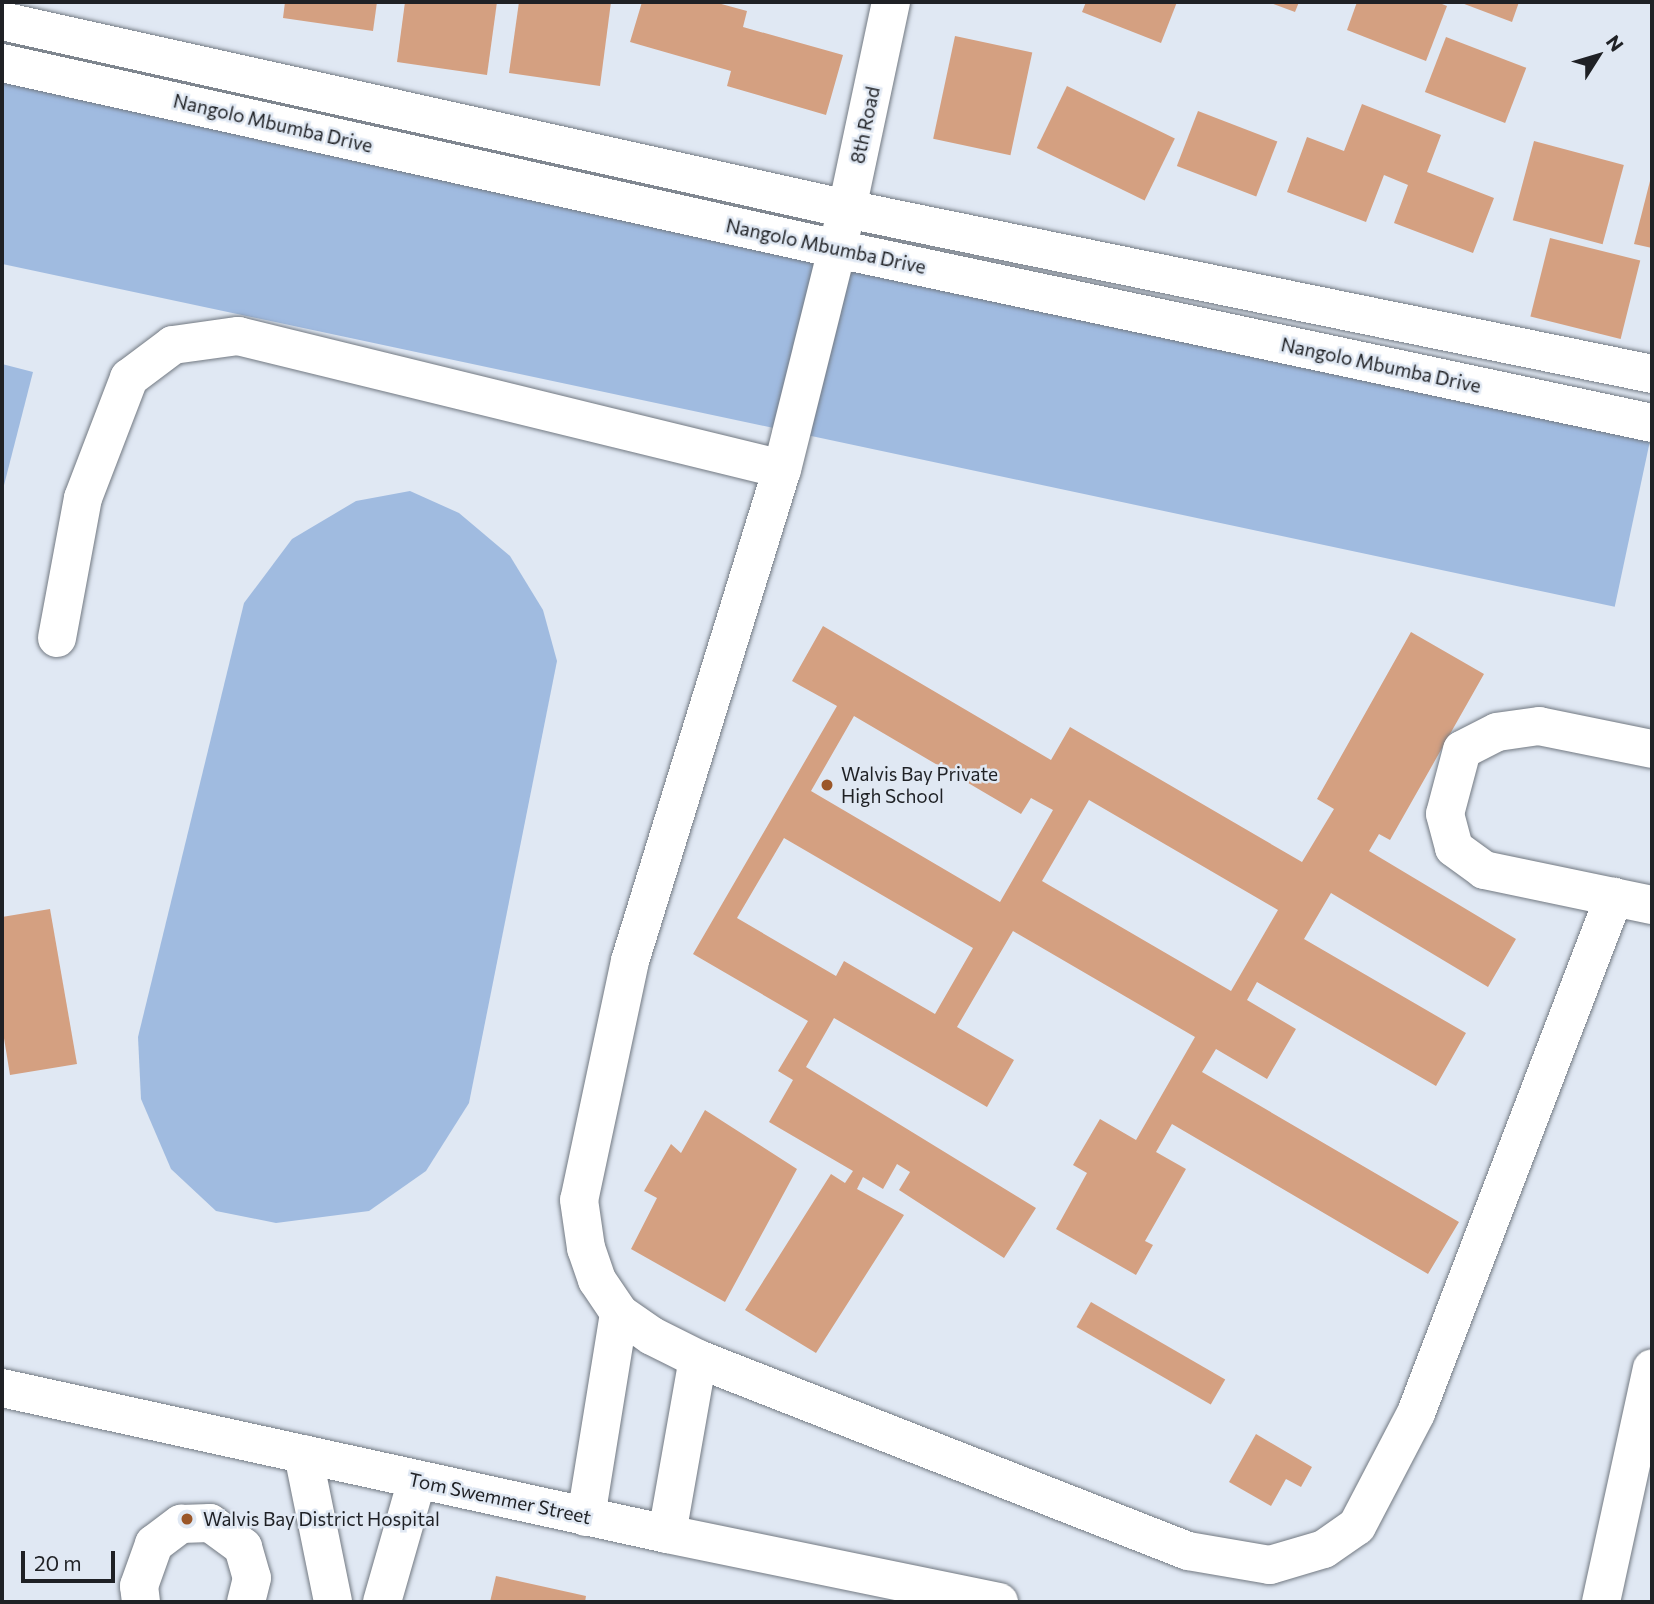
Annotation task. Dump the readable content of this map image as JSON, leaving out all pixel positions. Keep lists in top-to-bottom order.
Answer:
{
  "streets": {
    "street": ["Nangolo Mbumba Drive", "8th Road", "Tom Swemmer Street"]
  },
  "crossings": [
    ["Nangolo Mbumba Drive", "8th Road"]
  ],
  "places": ["Walvis Bay Private High School", "Walvis Bay District Hospital"],
  "scale_bar": "20 m",
  "north": "top right"
}
